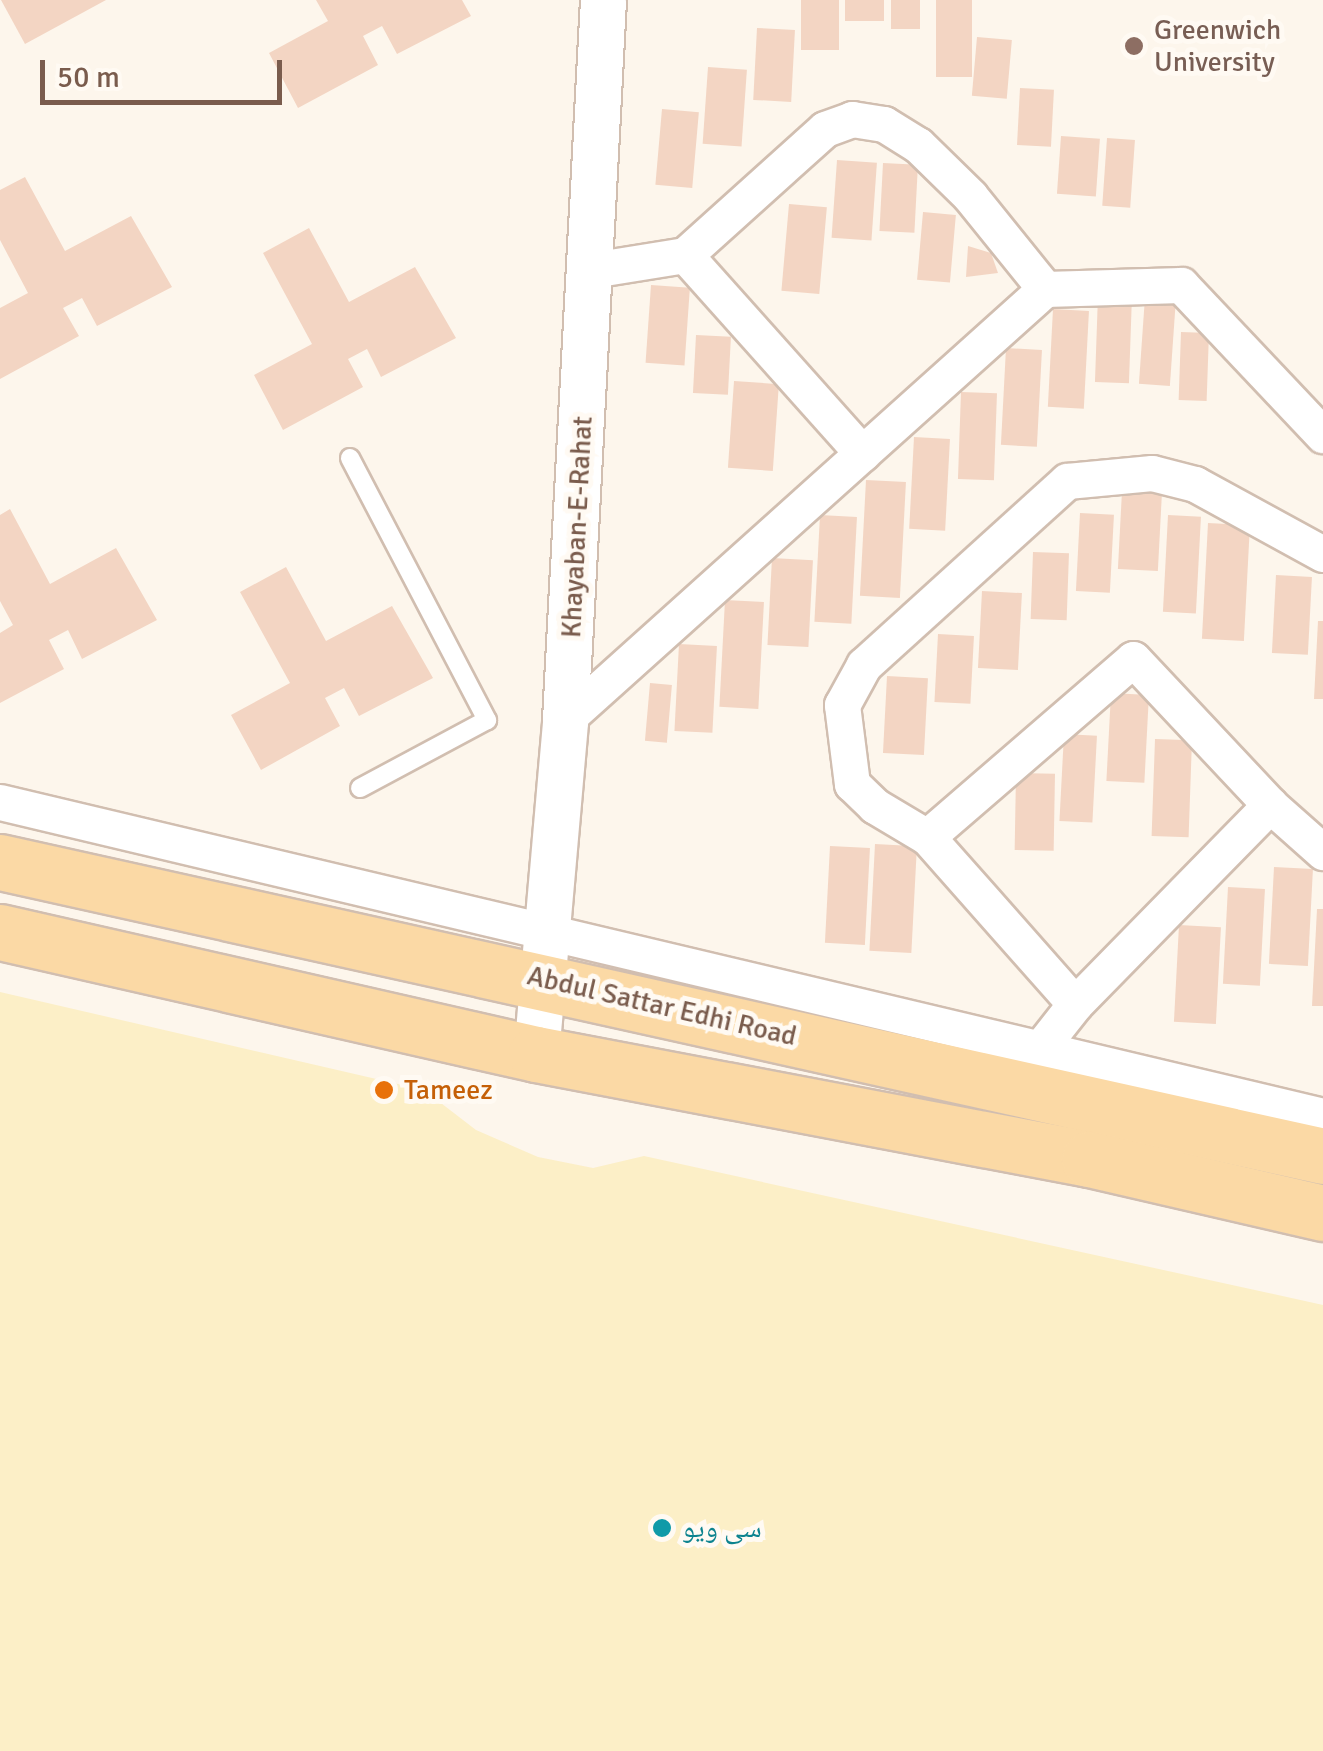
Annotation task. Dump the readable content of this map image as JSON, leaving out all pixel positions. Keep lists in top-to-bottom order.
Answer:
{
  "streets": {
    "main road": ["Abdul Sattar Edhi Road"],
    "street": ["Khayaban-E-Rahat"]
  },
  "crossings": [
    ["Khayaban-E-Rahat", "Abdul Sattar Edhi Road"]
  ],
  "places": ["Greenwich University", "Tameez", "سی ویو"],
  "scale_bar": "50 m"
}
